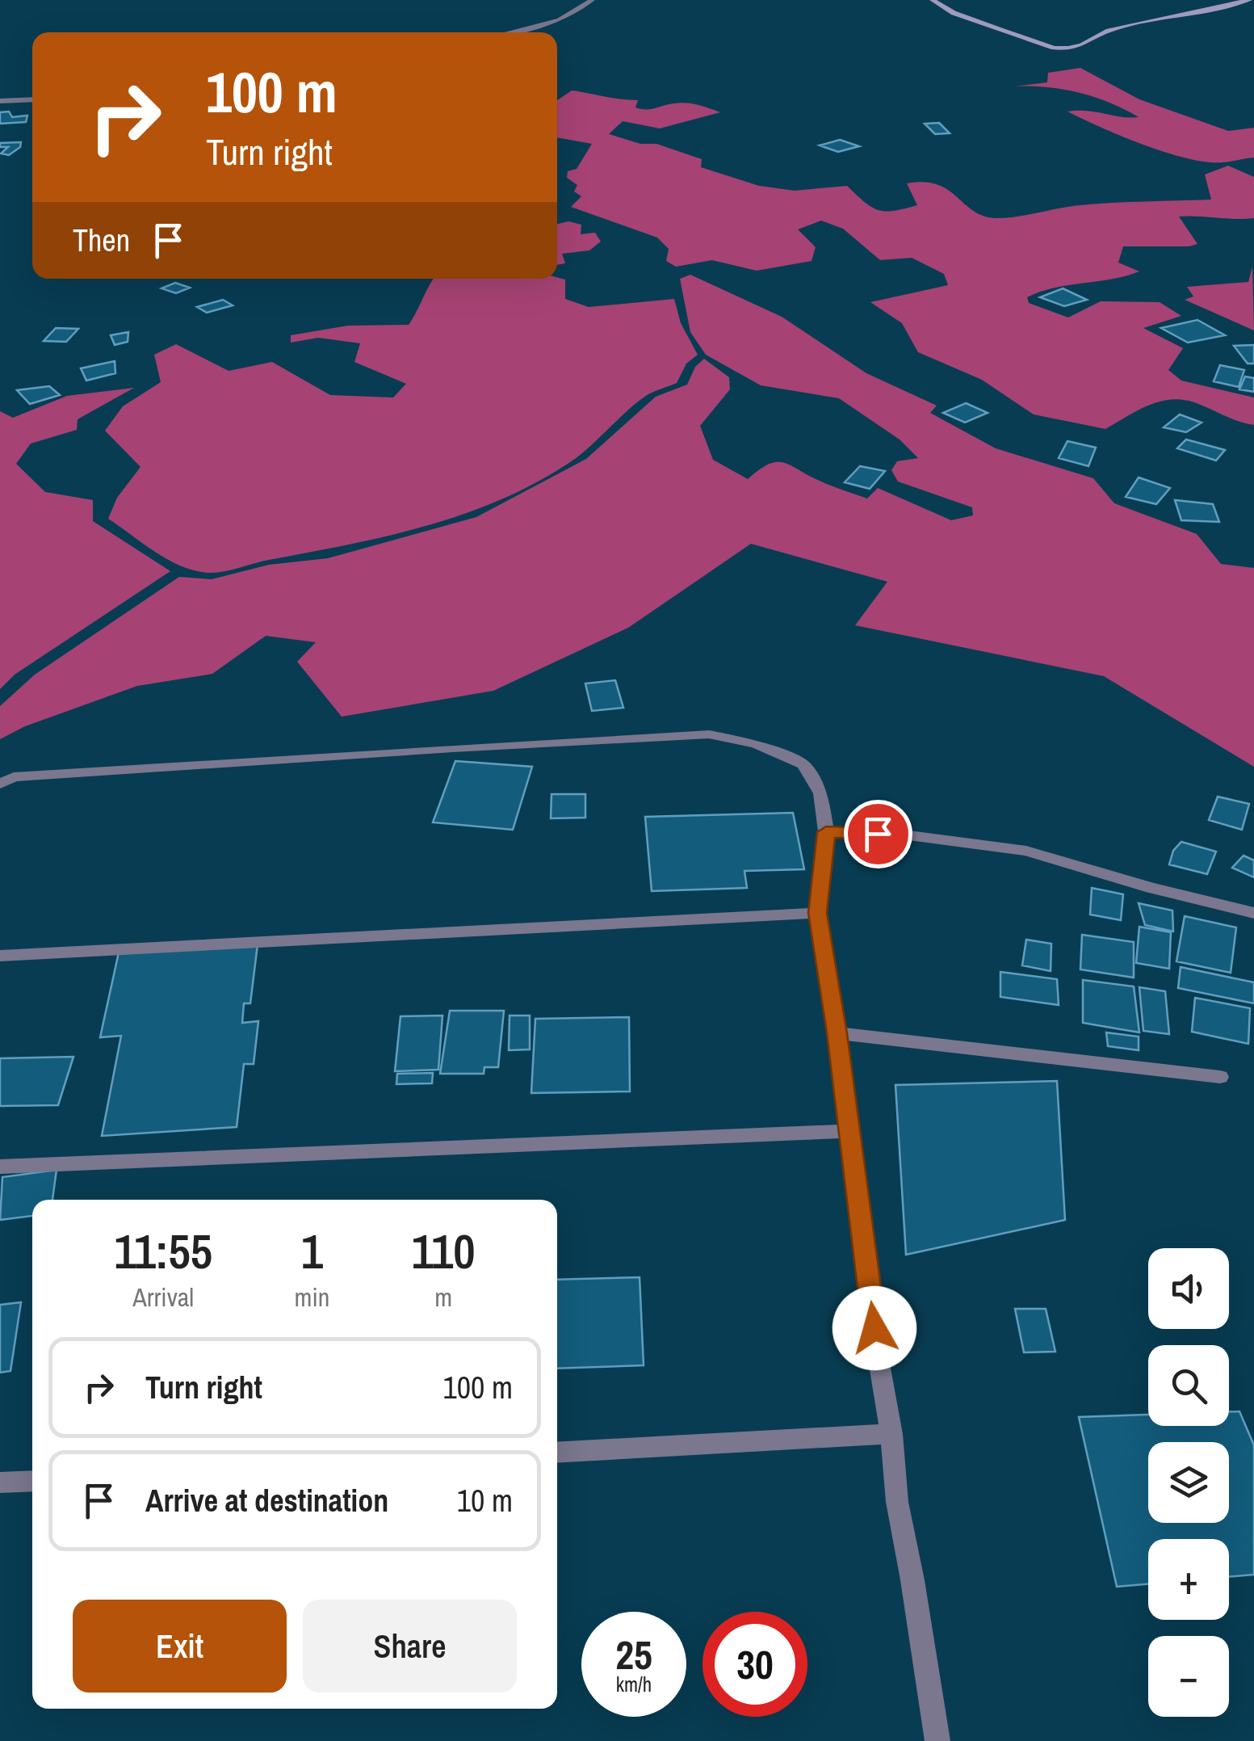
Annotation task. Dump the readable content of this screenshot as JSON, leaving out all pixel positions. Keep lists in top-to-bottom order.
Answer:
{
  "page": {
    "turn": ["100 m", "Turn right"],
    "then": "Then",
    "eta": [
      "11:55",
      "Arrival",
      "1",
      "min",
      "110",
      "m"
    ],
    "map_buttons": ["+", "−"],
    "list": [
      {
        "name": "Turn right",
        "value": "100 m"
      },
      {
        "name": "Arrive at destination",
        "value": "10 m"
      }
    ],
    "buttons": ["Exit", "Share"],
    "speed": "25 km/h",
    "limit": "30"
  }
}
